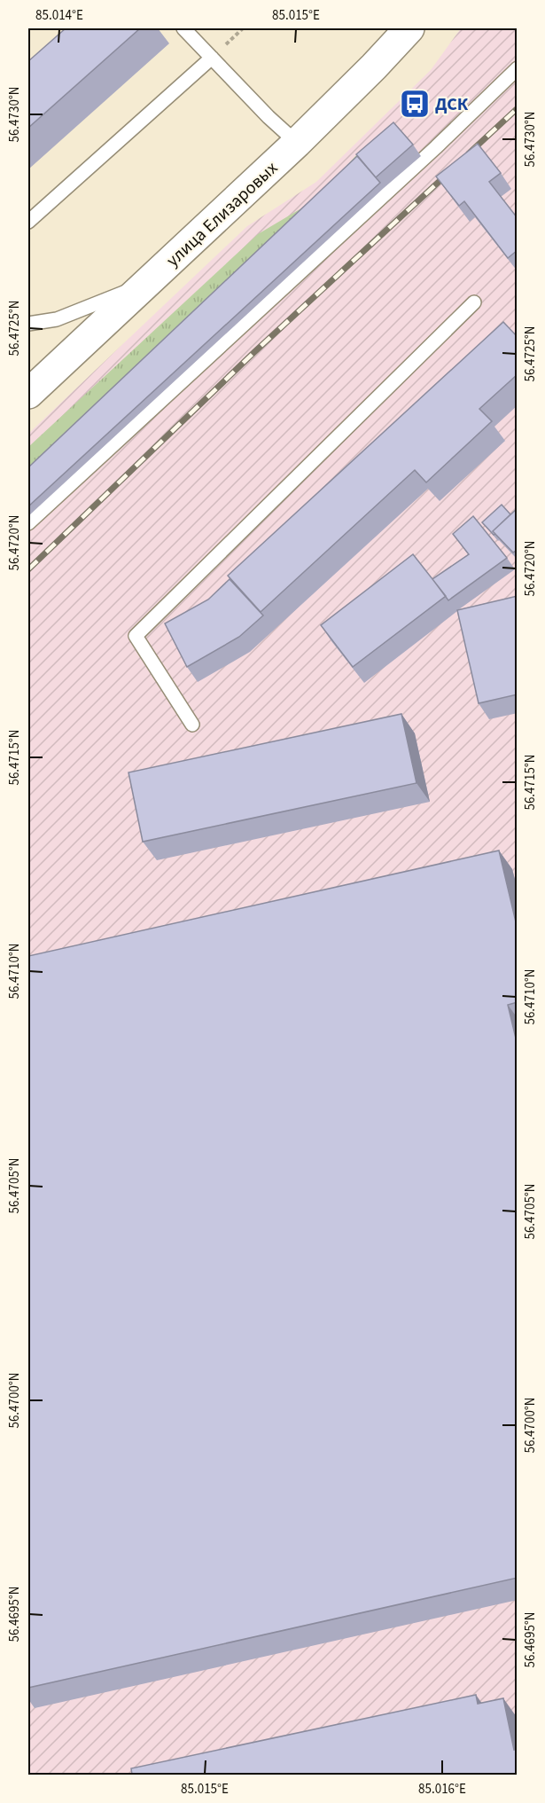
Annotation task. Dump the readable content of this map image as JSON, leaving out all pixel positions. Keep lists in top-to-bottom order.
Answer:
{
  "streets": {
    "main road": ["улица Елизаровых"]
  },
  "places": {
    "bus stop": ["ДСК"]
  },
  "coordinates": [
    "85.014°E",
    "85.015°E",
    "56.4730°N",
    "56.4725°N",
    "56.4720°N",
    "56.4715°N",
    "56.4710°N",
    "56.4705°N",
    "56.4700°N",
    "56.4695°N",
    "85.016°E"
  ]
}
